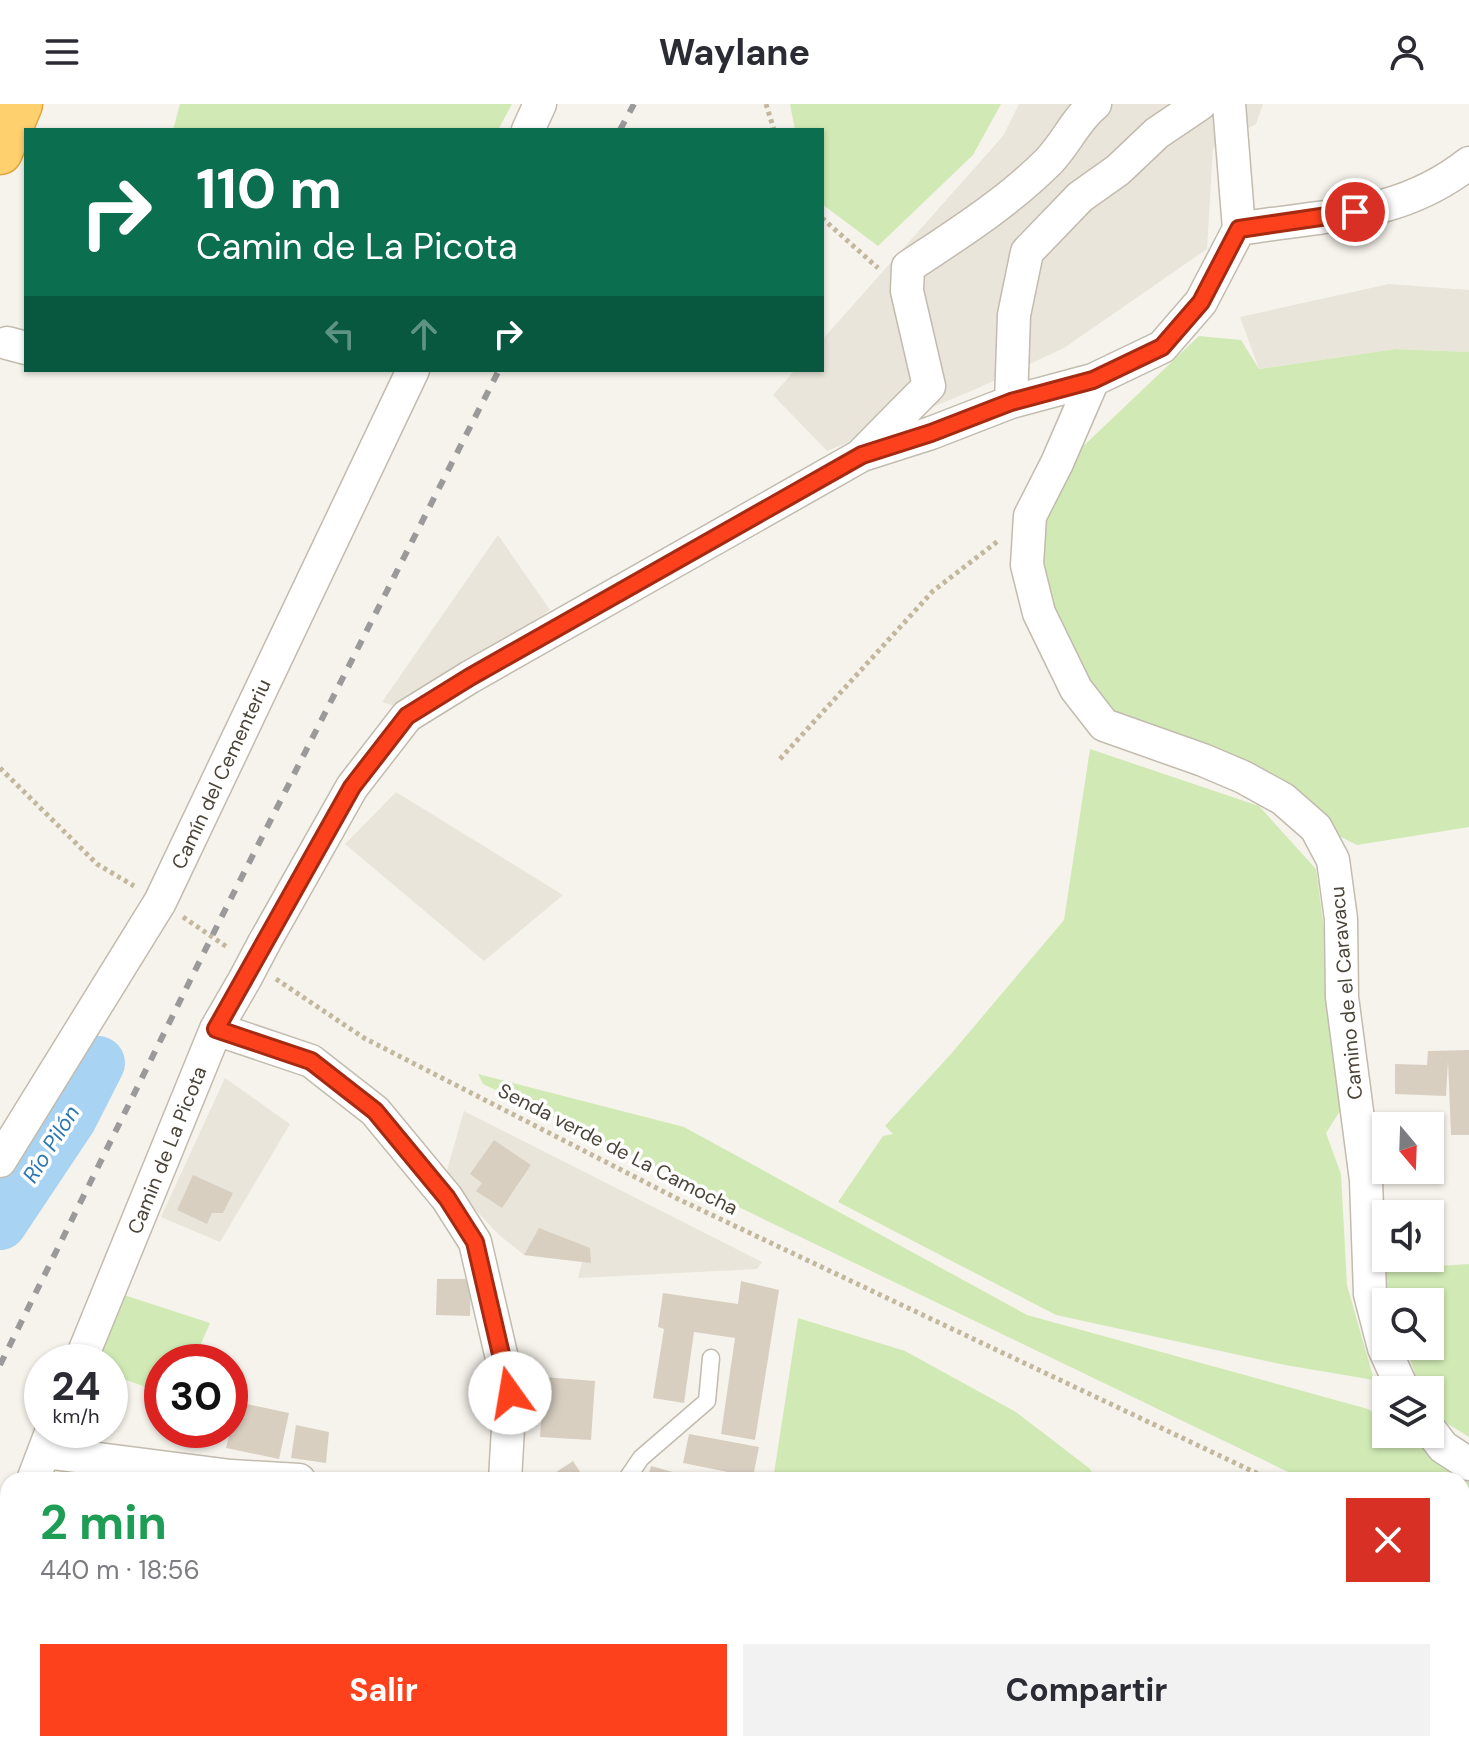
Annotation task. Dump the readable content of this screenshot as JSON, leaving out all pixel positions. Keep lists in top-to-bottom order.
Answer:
{
  "streets": {
    "street": ["Camín del Cementeriu", "Camino de el Caravacu", "Camin de La Picota"],
    "path": ["Senda verde de La Camocha"]
  },
  "crossings": [
    ["Camín del Cementeriu", "Senda verde de La Camocha"],
    ["Senda verde de La Camocha", "Camin de La Picota"]
  ],
  "water": ["Río Pilón"],
  "north": "bottom",
  "page": {
    "header": "Waylane",
    "turn": ["110 m", "Camin de La Picota"],
    "speed": "24 km/h",
    "limit": "30",
    "heading": ["2 min", "440 m · 18:56"],
    "buttons": ["Salir", "Compartir"]
  }
}
